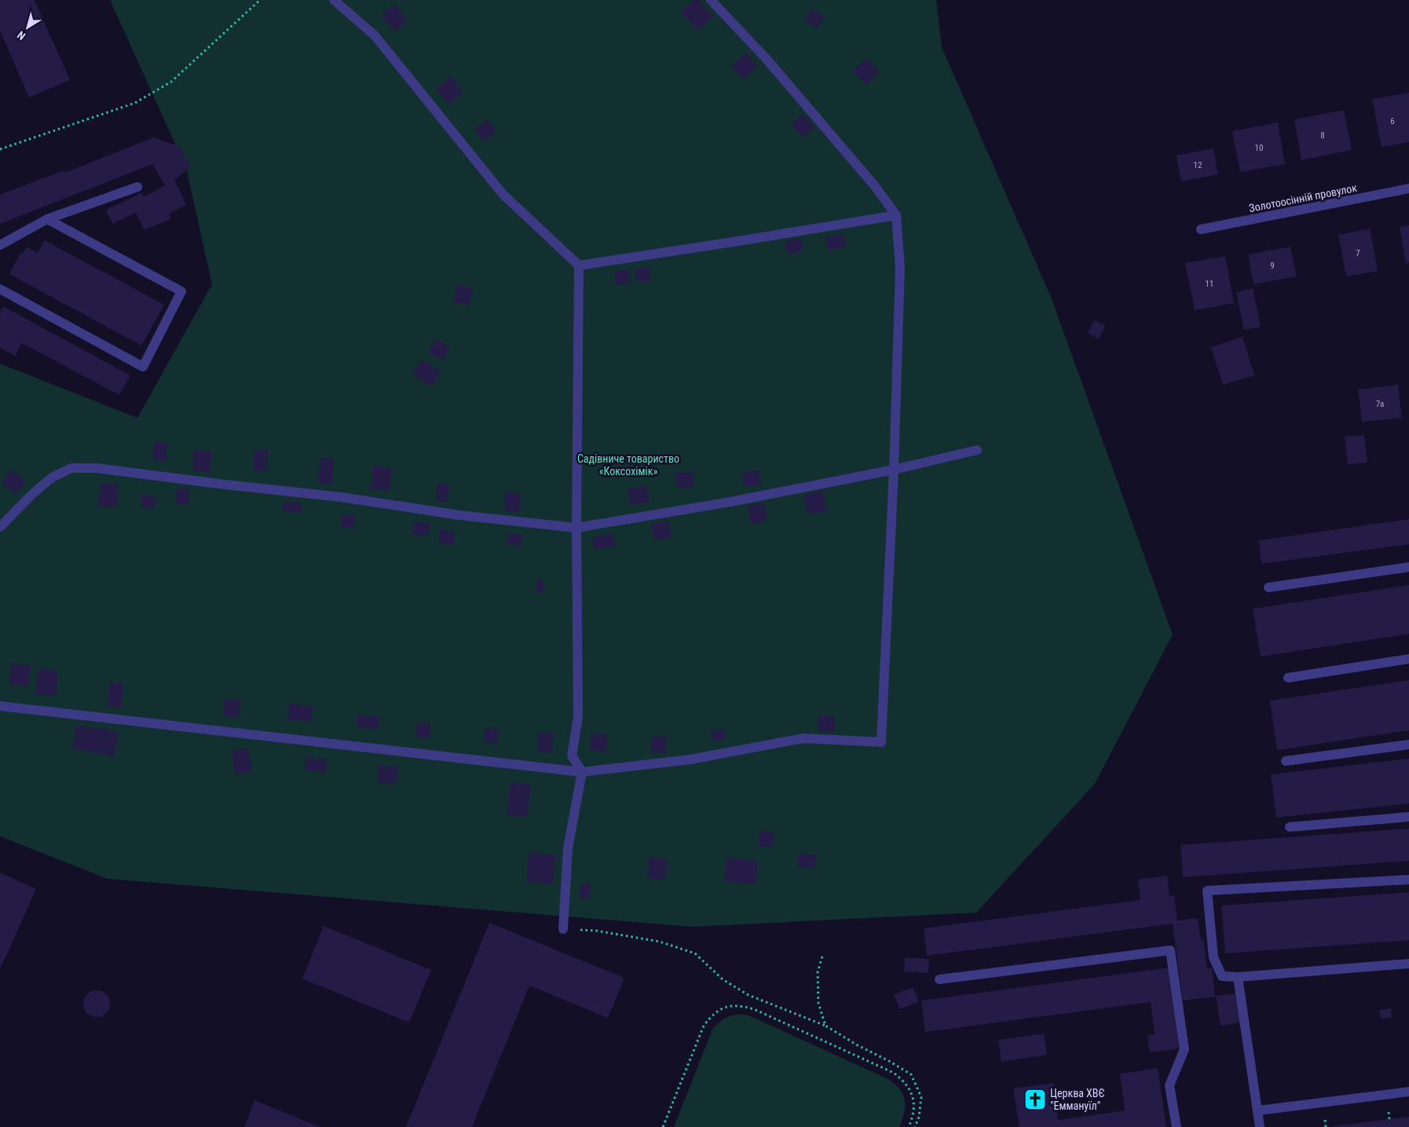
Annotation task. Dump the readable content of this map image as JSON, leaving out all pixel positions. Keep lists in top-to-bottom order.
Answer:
{
  "streets": {
    "street": ["Золотоосінній провулок"]
  },
  "parks": ["Садівниче товариство «Коксохімік»"],
  "places": {
    "church": ["Церква ХВЄ \"Еммануїл\""]
  },
  "house_numbers": [
    "6",
    "8",
    "10",
    "12",
    "7",
    "9",
    "11",
    "7а"
  ],
  "north": "bottom left"
}
